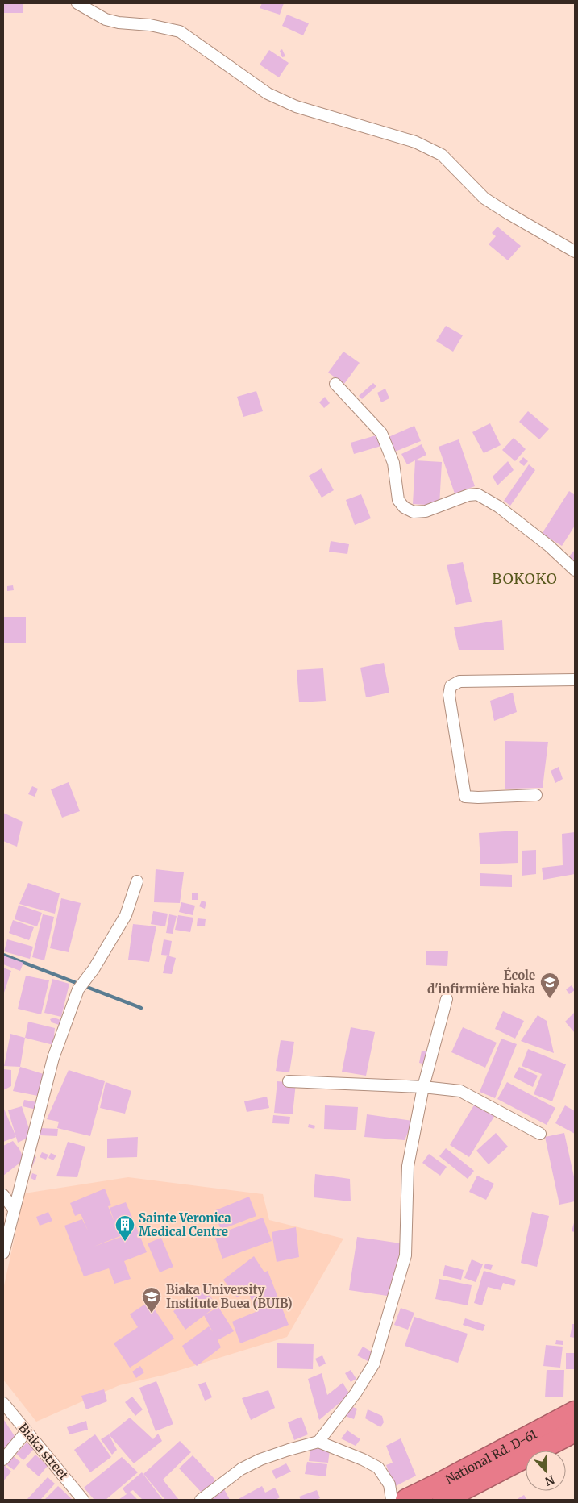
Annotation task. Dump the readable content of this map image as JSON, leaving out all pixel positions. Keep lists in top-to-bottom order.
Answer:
{
  "streets": {
    "highway": ["National Rd. D-61"],
    "street": ["Biaka street"]
  },
  "districts": ["BOKOKO"],
  "places": {
    "school or university": ["École d'infirmière biaka", "Biaka University Institute Buea (BUIB)"],
    "building": ["Sainte Veronica Medical Centre"]
  },
  "north": "bottom"
}
